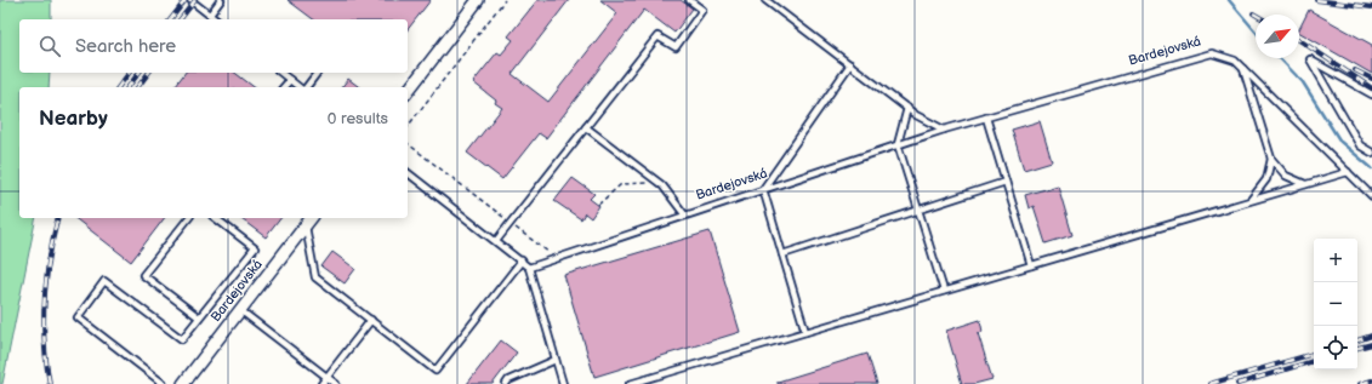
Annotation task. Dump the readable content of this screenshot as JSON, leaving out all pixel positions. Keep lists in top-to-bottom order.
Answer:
{
  "streets": {
    "street": ["Bardejovská"]
  },
  "north": "top right",
  "page": {
    "search": "Search here",
    "heading": ["Nearby", "0 results"],
    "map_buttons": ["+", "−"]
  }
}
